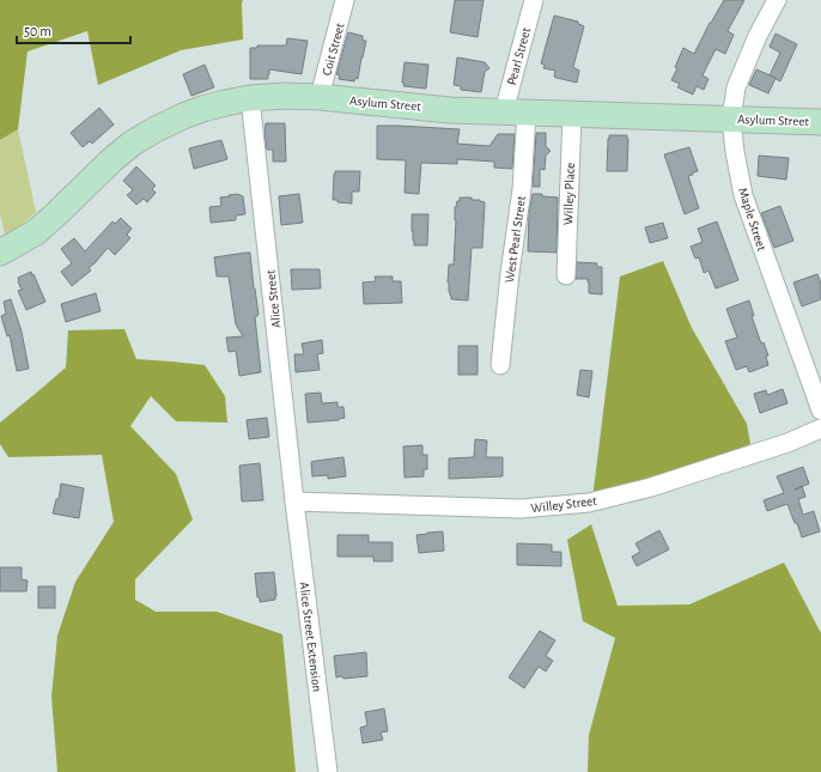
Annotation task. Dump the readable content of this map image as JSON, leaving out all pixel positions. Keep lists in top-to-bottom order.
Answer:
{
  "streets": {
    "street": [
      "Coit Street",
      "Pearl Street",
      "Asylum Street",
      "Willey Place",
      "Maple Street",
      "West Pearl Street",
      "Alice Street",
      "Willey Street",
      "Alice Street Extension"
    ]
  },
  "crossings": [
    ["Coit Street", "Asylum Street"],
    ["Pearl Street", "Asylum Street"],
    ["Pearl Street", "West Pearl Street"],
    ["Asylum Street", "Willey Place"],
    ["Asylum Street", "Maple Street"],
    ["Asylum Street", "West Pearl Street"],
    ["Asylum Street", "Alice Street"],
    ["Alice Street", "Willey Street"],
    ["Alice Street", "Alice Street Extension"],
    ["Willey Street", "Alice Street Extension"]
  ],
  "scale_bar": "50 m"
}
